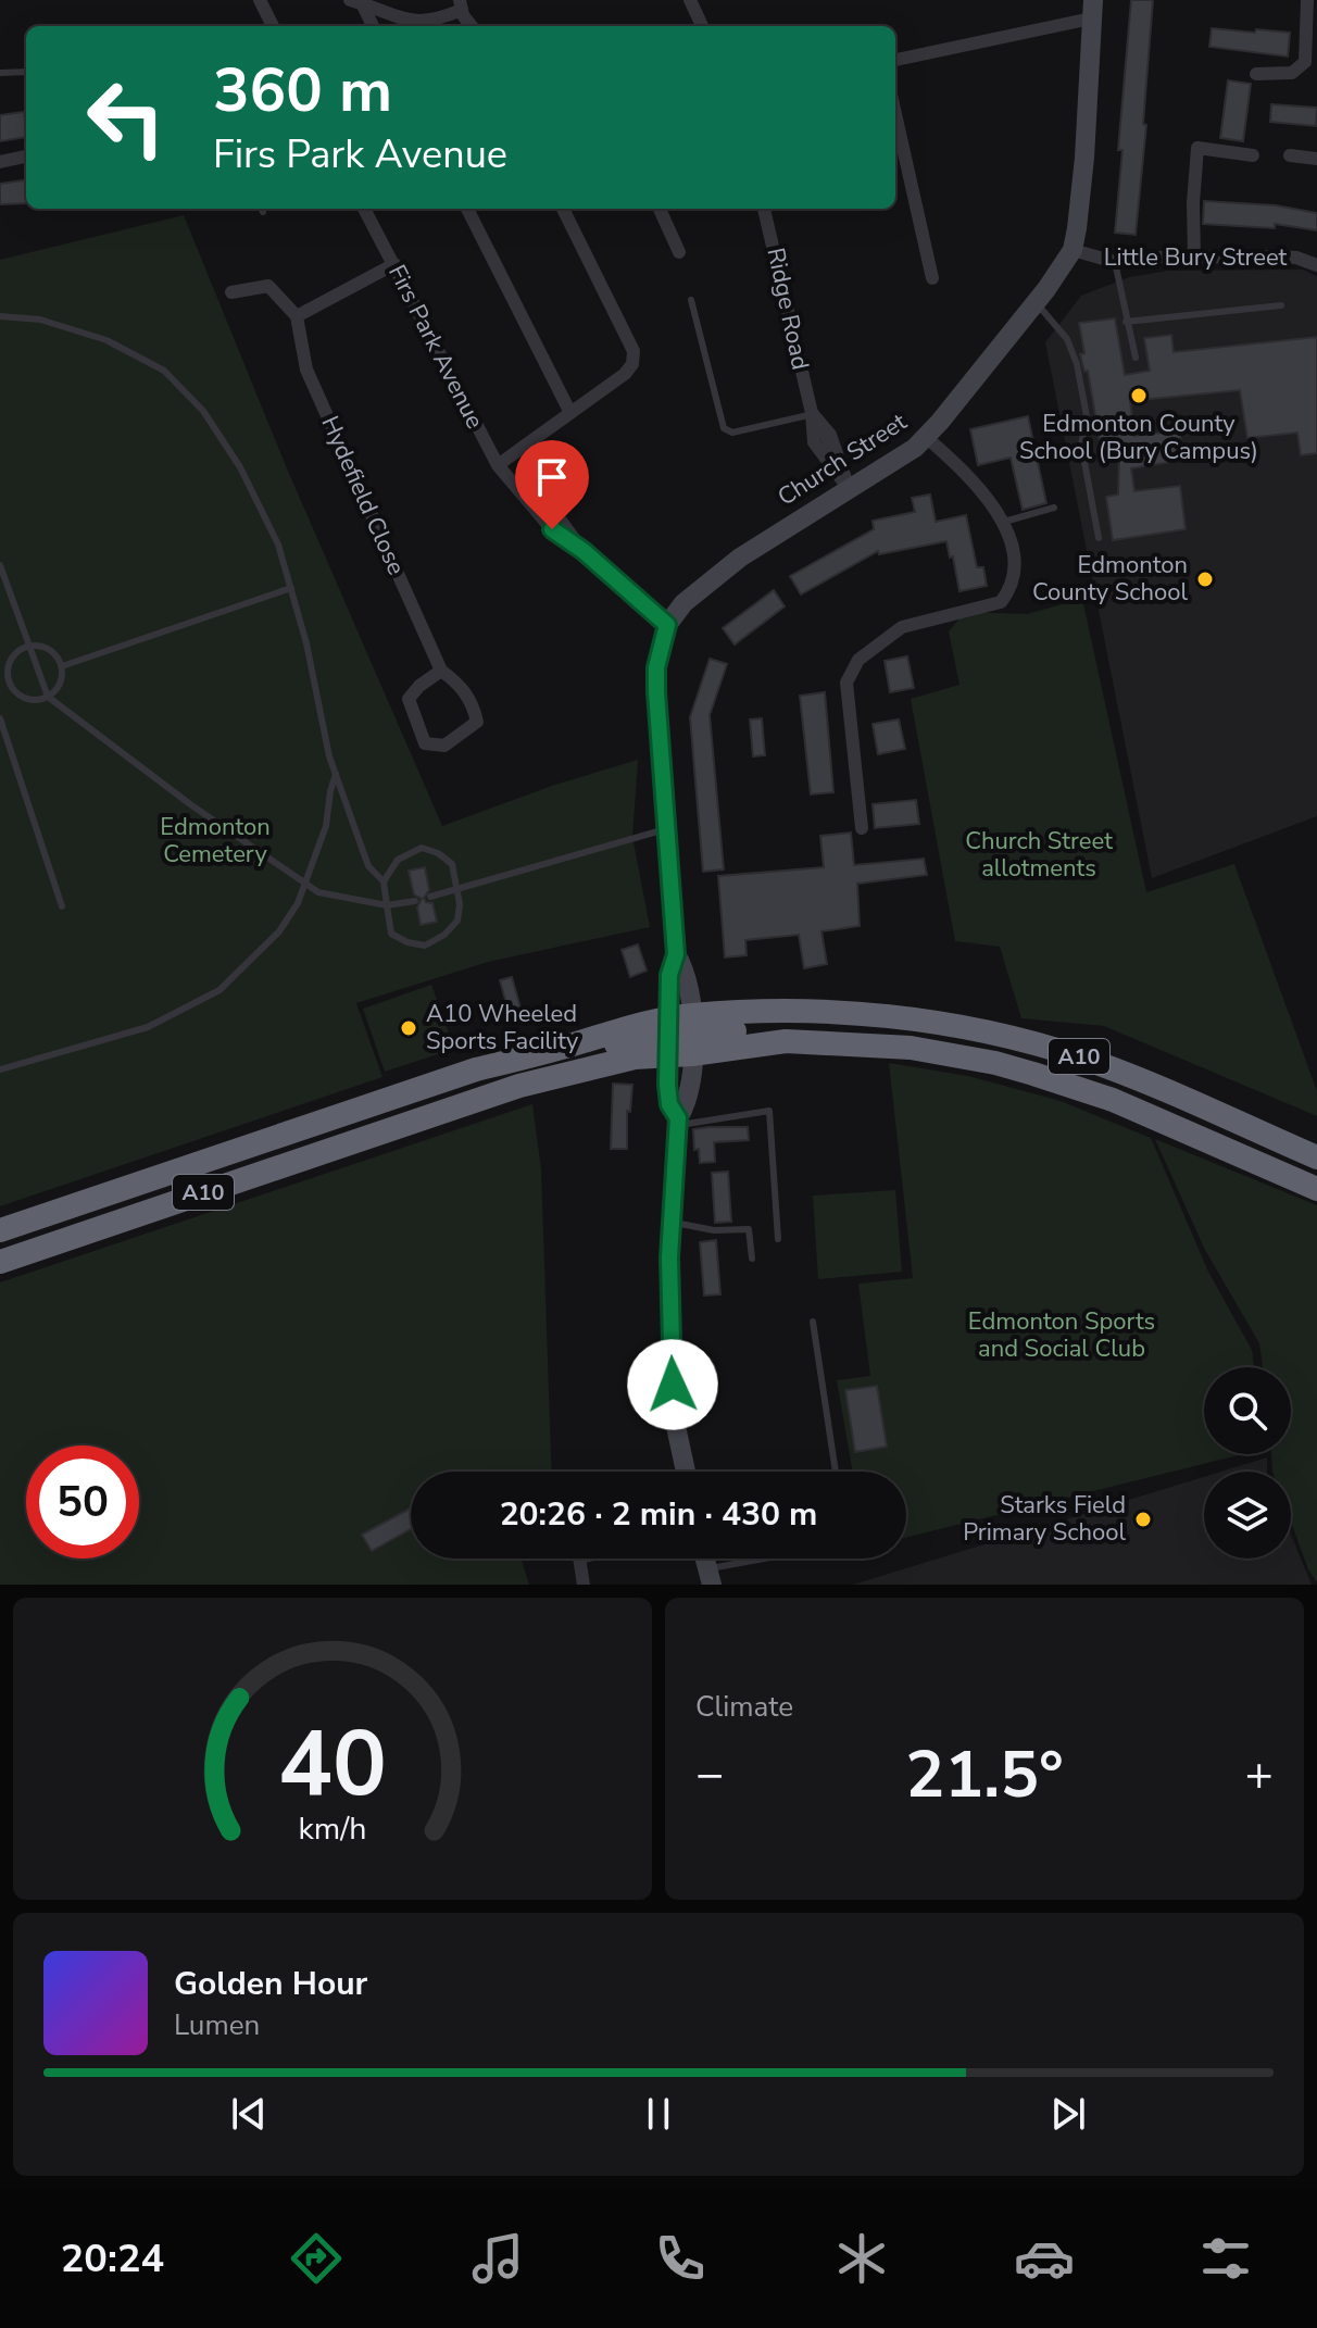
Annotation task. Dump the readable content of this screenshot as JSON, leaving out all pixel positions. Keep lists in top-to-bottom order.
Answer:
{
  "streets": {
    "highway": ["A10"],
    "main road": ["Church Street"],
    "street": [
      "Little Bury Street",
      "Ridge Road",
      "Firs Park Avenue",
      "Hydefield Close"
    ]
  },
  "crossings": [
    ["Little Bury Street", "Church Street"],
    ["Ridge Road", "Church Street"],
    ["Firs Park Avenue", "Church Street"],
    ["Church Street", "A10"]
  ],
  "parks": ["Edmonton Cemetery", "Church Street allotments", "Edmonton Sports and Social Club"],
  "places": [
    "Edmonton County School (Bury Campus)",
    "Edmonton County School",
    "A10 Wheeled Sports Facility",
    "Starks Field Primary School"
  ],
  "page": {
    "turn": ["360 m", "Firs Park Avenue"],
    "limit": "50",
    "trip": "20:26 · 2 min · 430 m",
    "tile": "Climate",
    "heat": ["−", "21.5°", "+"],
    "song": ["Golden Hour", "Lumen"],
    "tabs": "20:24",
    "gauge": ["40", "km/h"]
  }
}
